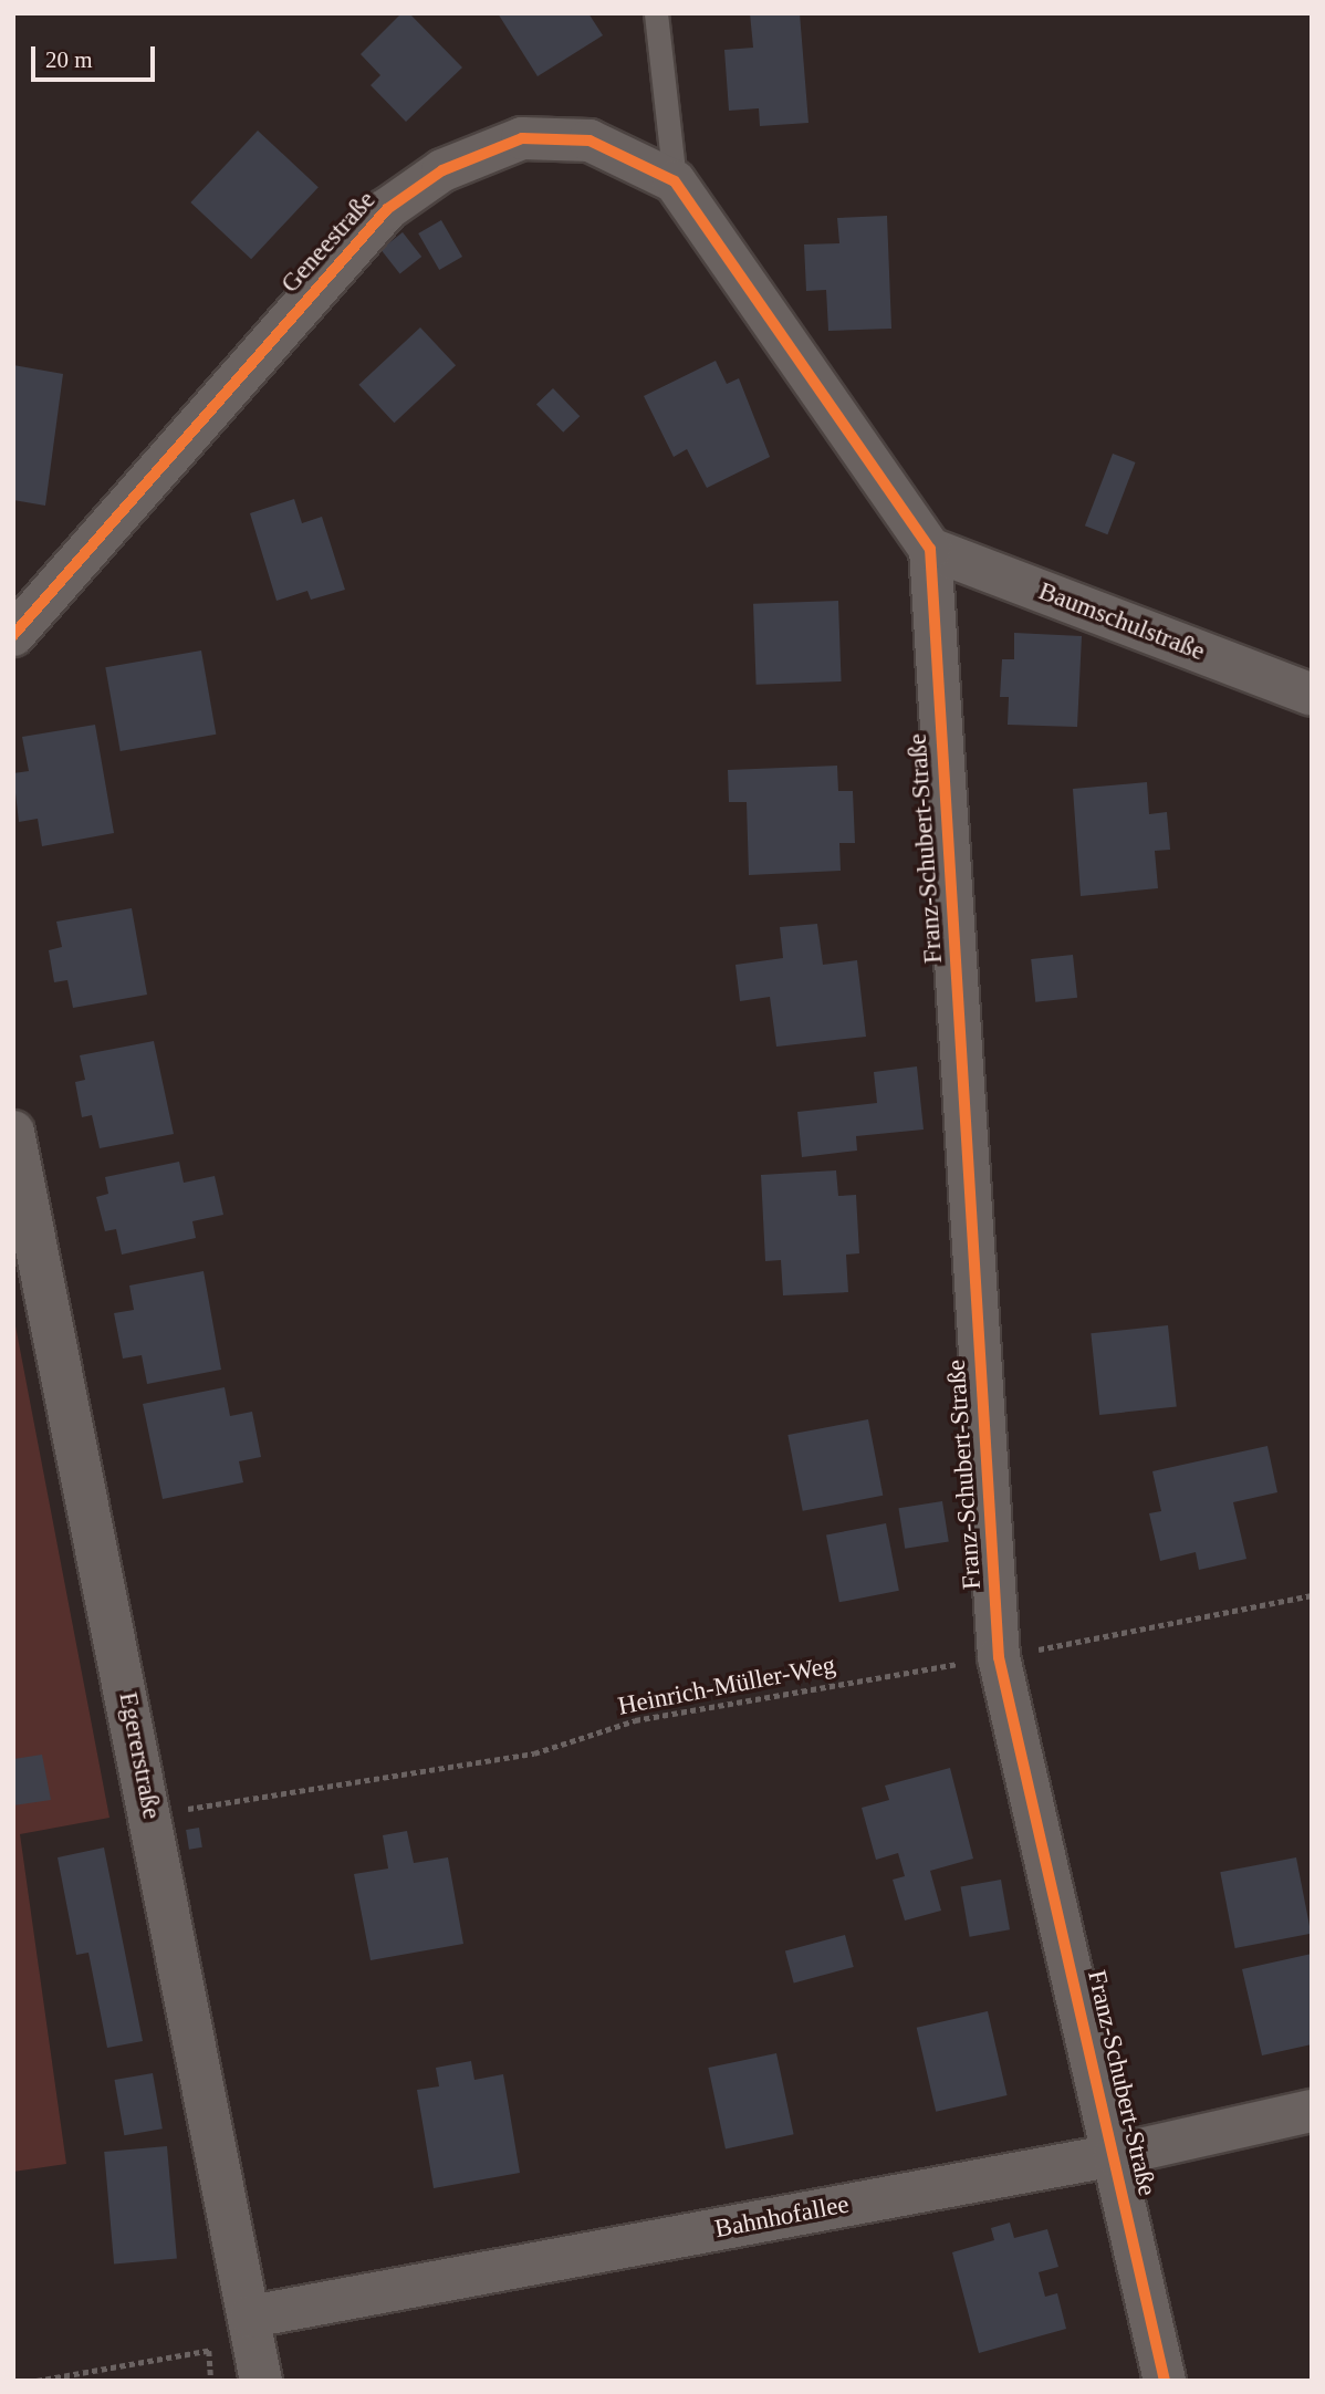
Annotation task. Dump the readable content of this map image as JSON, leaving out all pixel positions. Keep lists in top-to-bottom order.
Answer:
{
  "streets": {
    "street": [
      "Geneestraße",
      "Baumschulstraße",
      "Franz-Schubert-Straße",
      "Egererstraße",
      "Bahnhofallee"
    ],
    "path": ["Heinrich-Müller-Weg"]
  },
  "crossings": [
    ["Geneestraße", "Baumschulstraße"],
    ["Geneestraße", "Franz-Schubert-Straße"],
    ["Baumschulstraße", "Franz-Schubert-Straße"],
    ["Franz-Schubert-Straße", "Heinrich-Müller-Weg"],
    ["Franz-Schubert-Straße", "Bahnhofallee"],
    ["Heinrich-Müller-Weg", "Egererstraße"],
    ["Egererstraße", "Bahnhofallee"]
  ],
  "scale_bar": "20 m"
}
